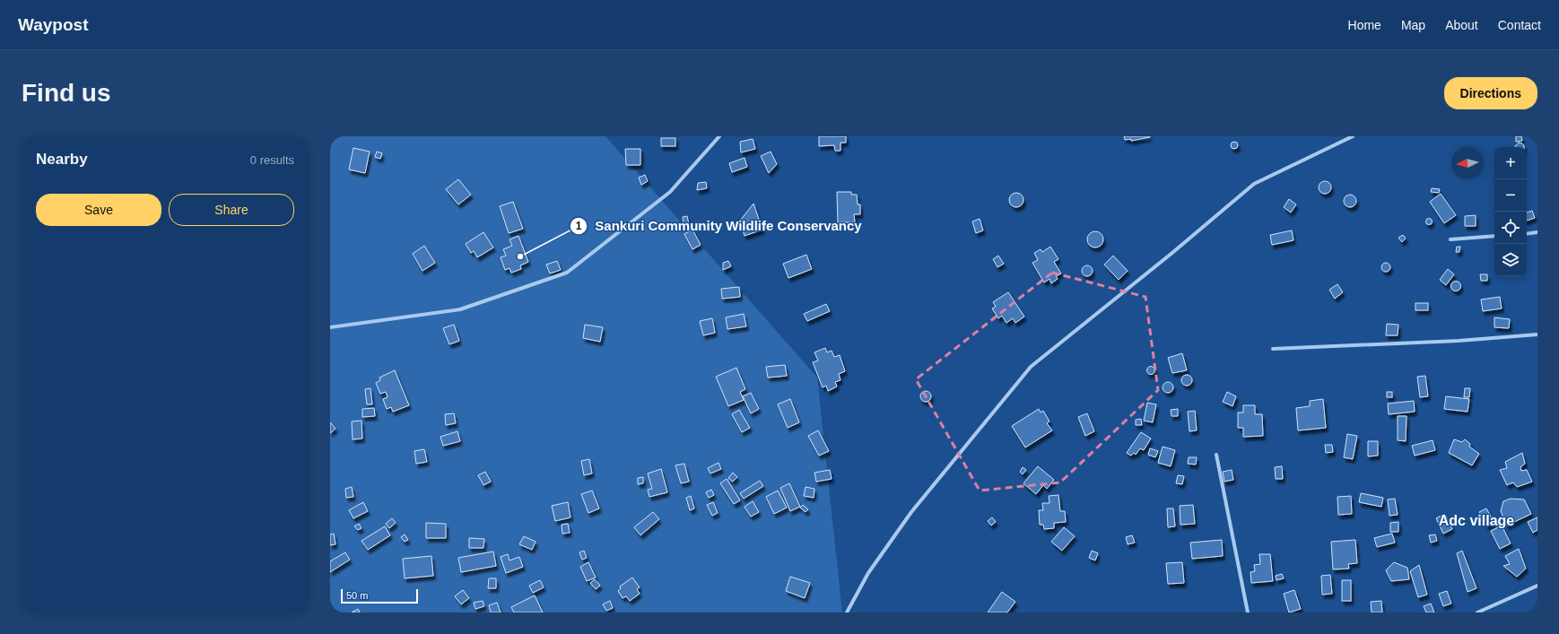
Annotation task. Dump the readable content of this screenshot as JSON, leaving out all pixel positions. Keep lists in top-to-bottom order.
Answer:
{
  "districts": ["Adc village"],
  "places": ["Sankuri Community Wildlife Conservancy"],
  "scale_bar": "50 m",
  "north": "left",
  "page": {
    "header": "Waypost",
    "nav": [
      "Home",
      "Map",
      "About",
      "Contact"
    ],
    "buttons": [
      "Directions",
      ["Save", "Share"]
    ],
    "title": "Find us",
    "heading": ["Nearby", "0 results"],
    "map_buttons": ["+", "−"],
    "scale": "50 m"
  }
}
